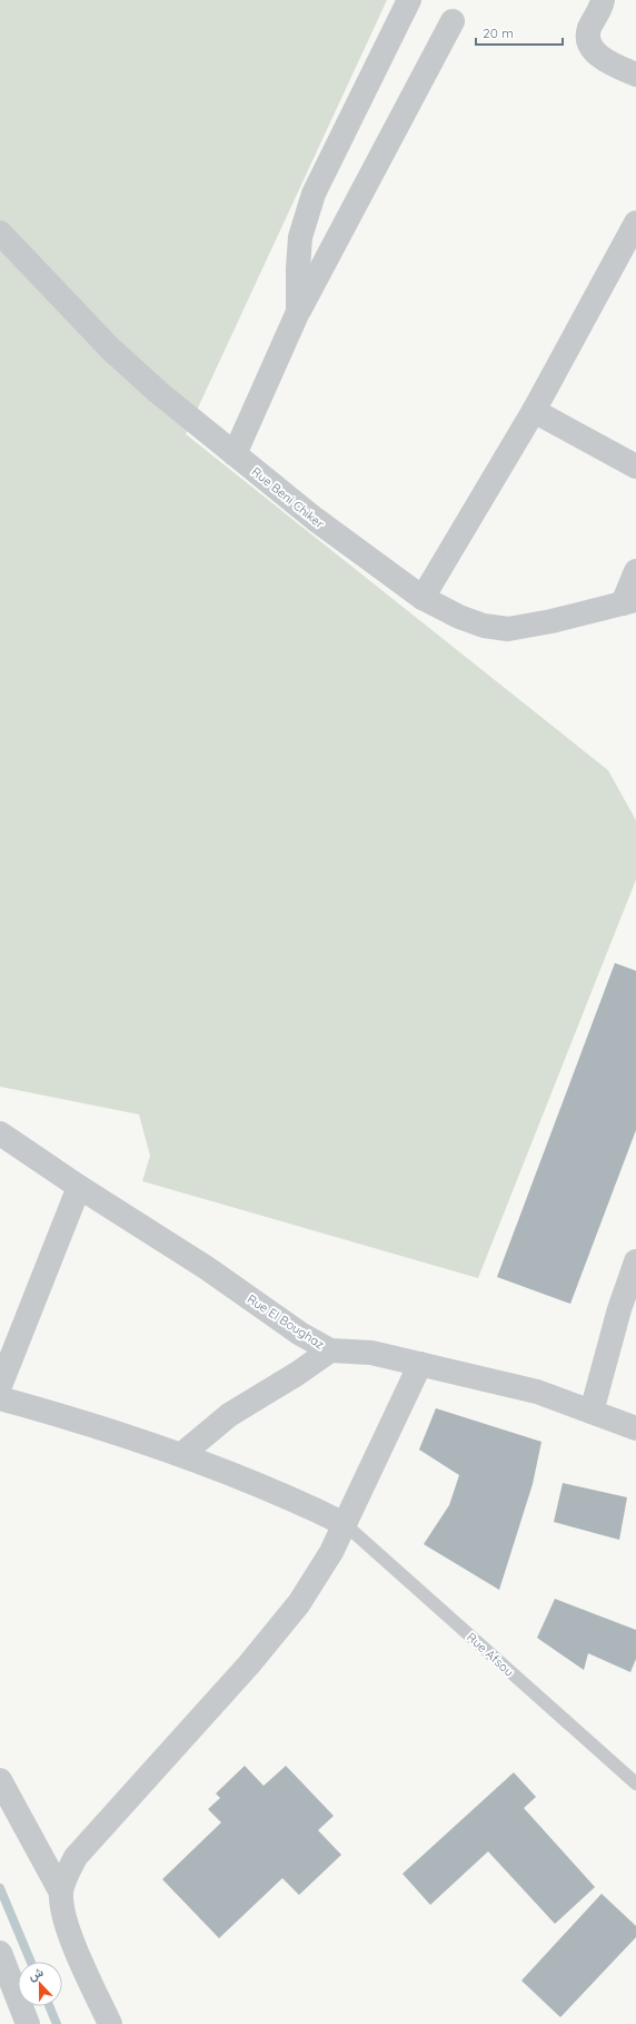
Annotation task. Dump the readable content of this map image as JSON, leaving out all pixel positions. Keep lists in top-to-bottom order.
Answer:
{
  "streets": {
    "street": ["Rue Beni Chiker", "Rue El Boughaz"],
    "lane": ["Rue Afsou"]
  },
  "scale_bar": "20 m",
  "north": "top"
}
